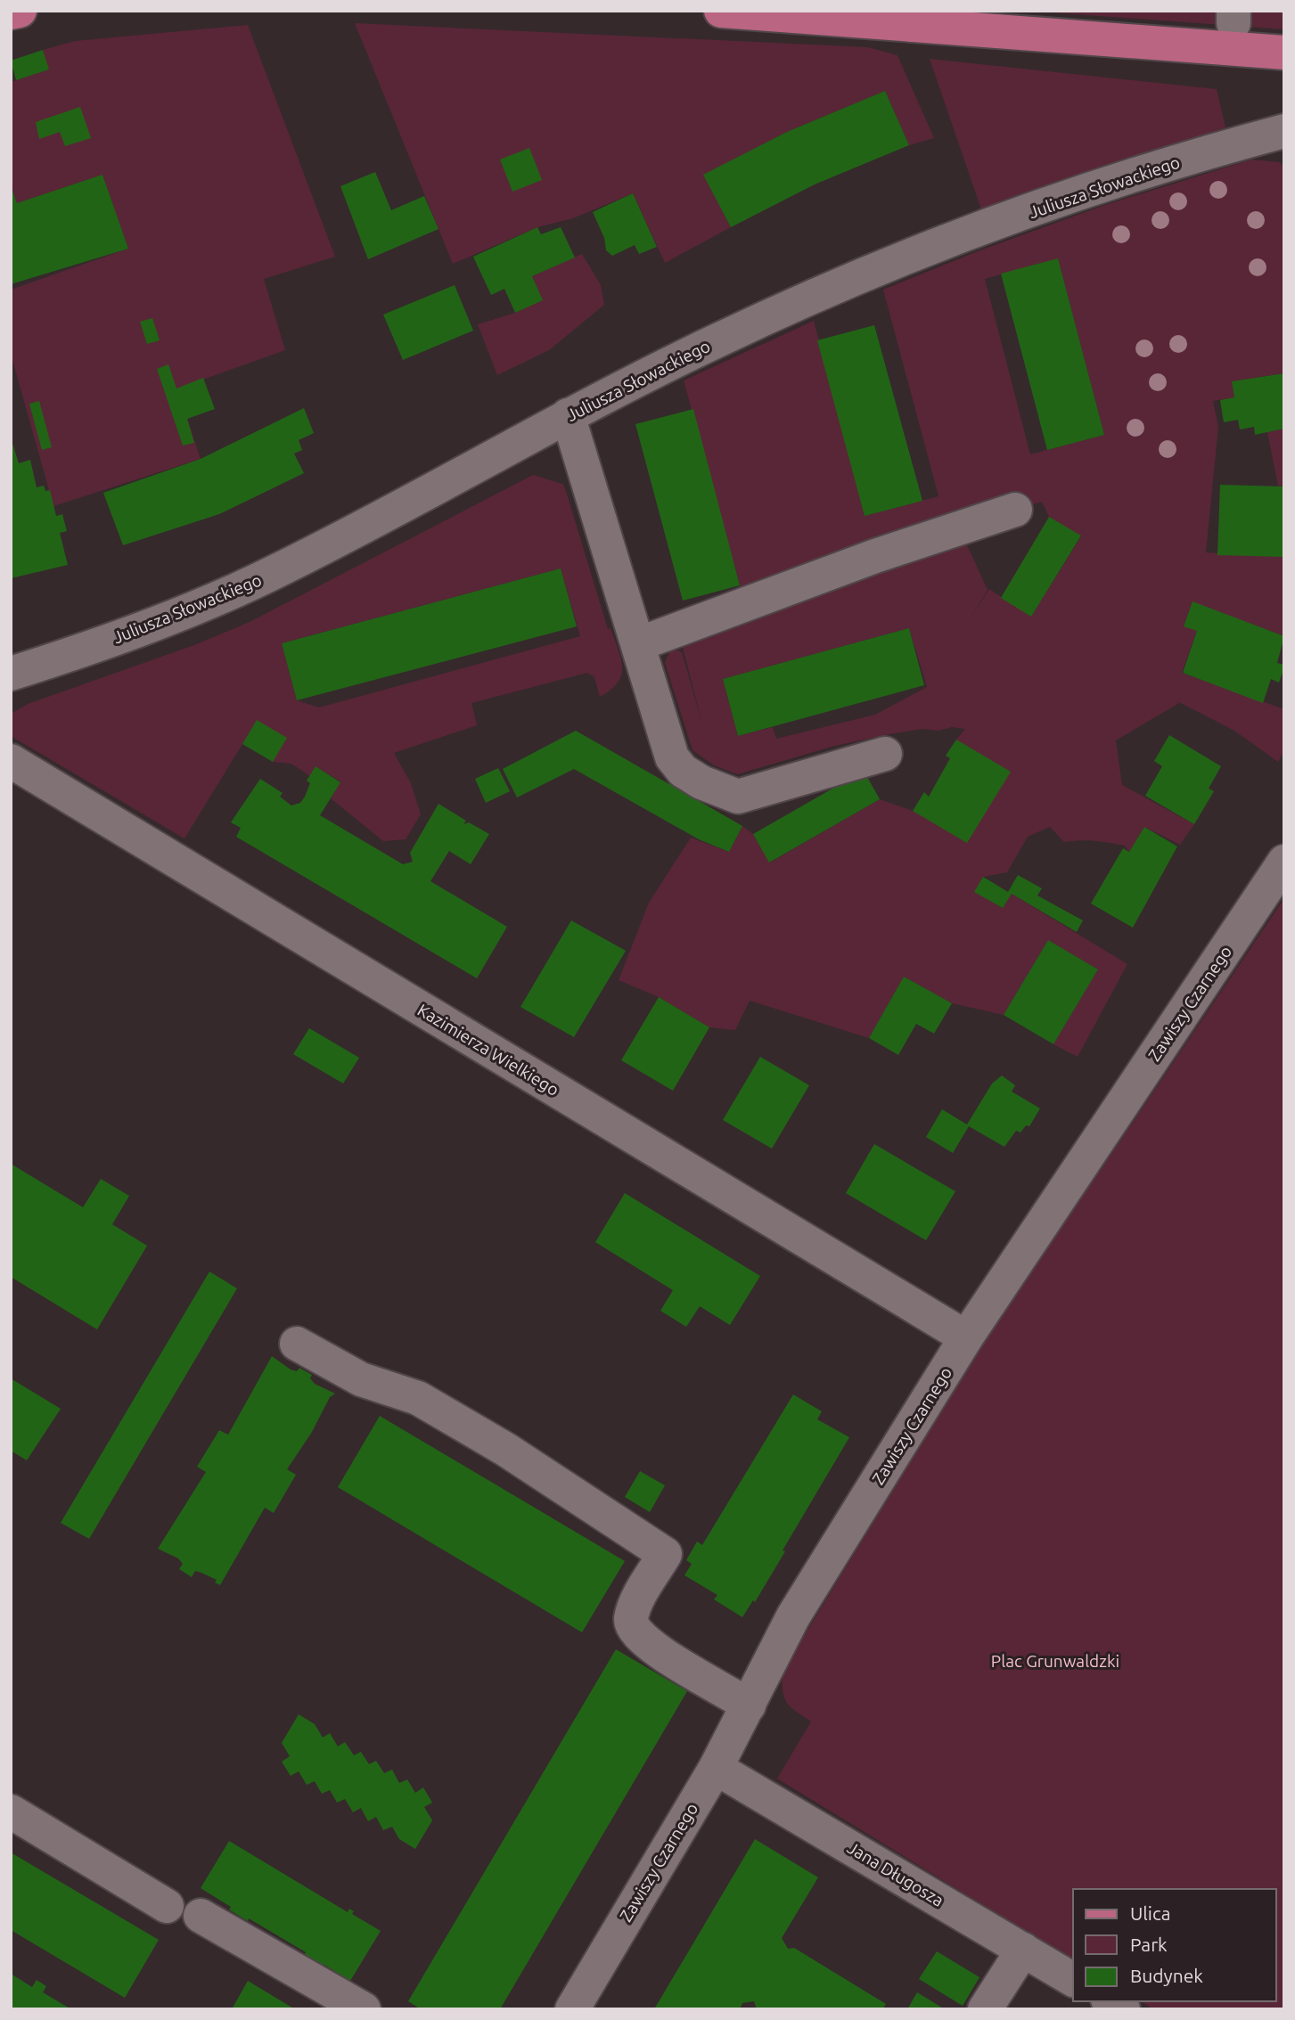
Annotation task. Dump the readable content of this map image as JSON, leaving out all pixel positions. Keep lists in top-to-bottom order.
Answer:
{
  "streets": {
    "street": [
      "Juliusza Słowackiego",
      "Zawiszy Czarnego",
      "Kazimierza Wielkiego",
      "Jana Długosza"
    ]
  },
  "crossings": [
    ["Zawiszy Czarnego", "Kazimierza Wielkiego"],
    ["Zawiszy Czarnego", "Jana Długosza"]
  ],
  "parks": ["Plac Grunwaldzki"],
  "legend": ["Ulica", "Park", "Budynek"]
}
